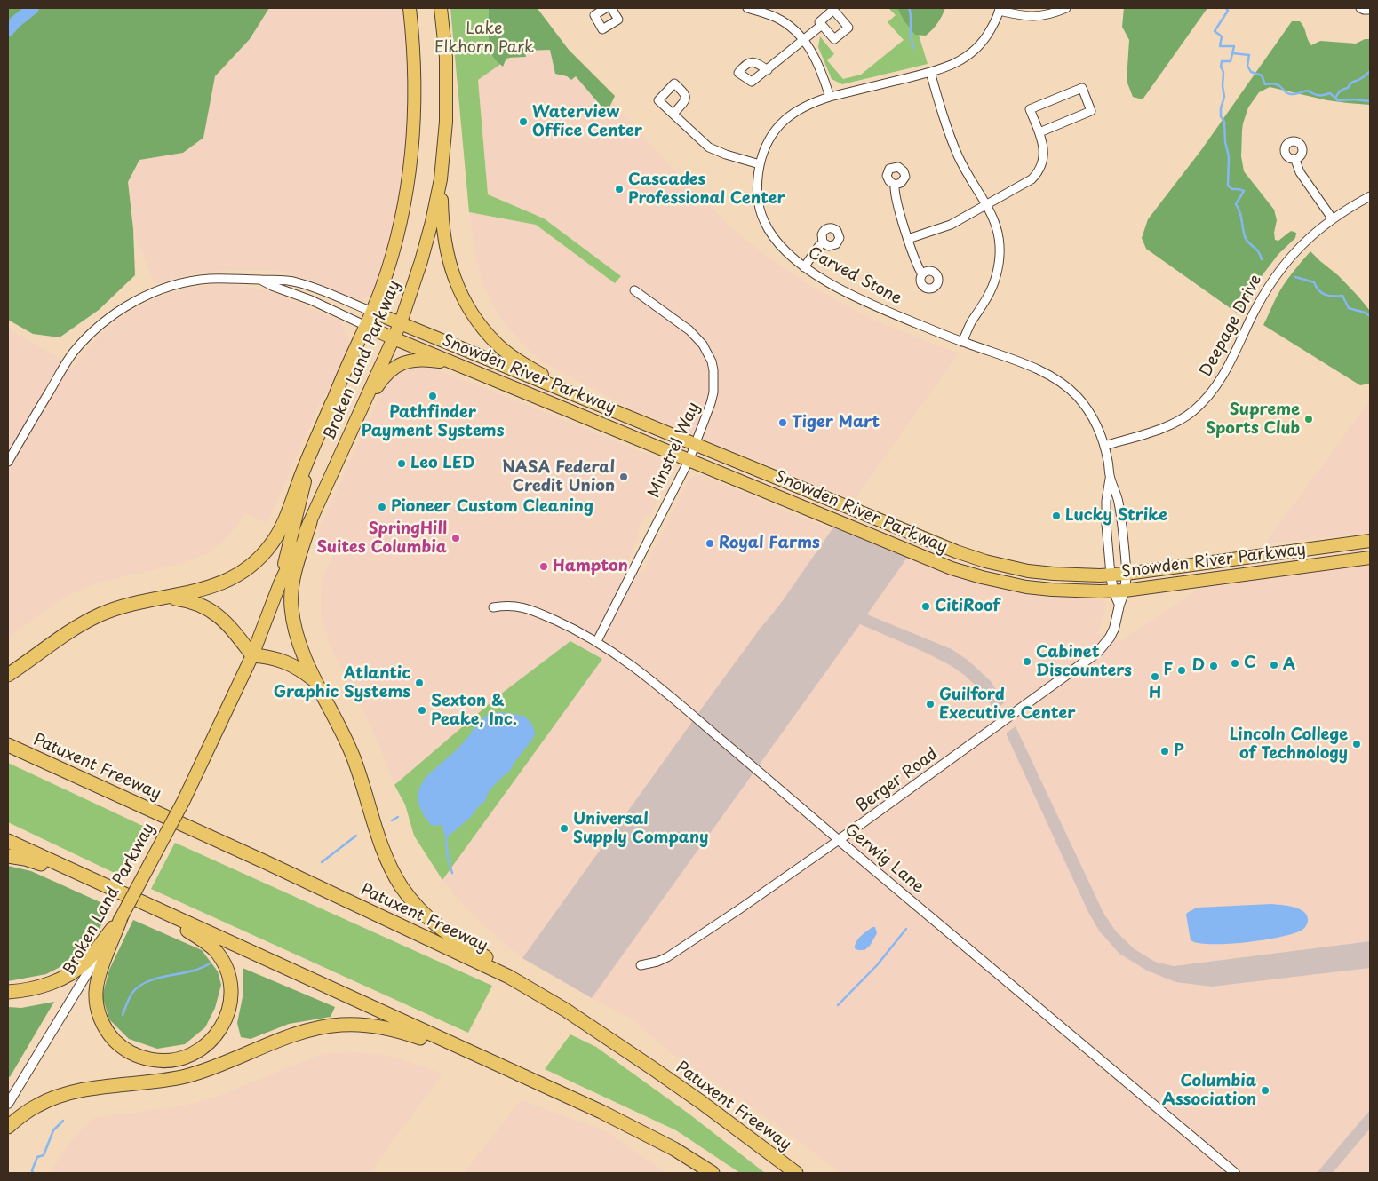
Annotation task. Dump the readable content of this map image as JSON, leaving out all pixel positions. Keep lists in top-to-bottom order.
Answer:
{
  "streets": {
    "highway": ["Patuxent Freeway"],
    "main road": ["Broken Land Parkway", "Snowden River Parkway"],
    "street": [
      "Carved Stone",
      "Deepage Drive",
      "Minstrel Way",
      "Berger Road",
      "Gerwig Lane"
    ]
  },
  "crossings": [
    ["Carved Stone", "Deepage Drive"],
    ["Carved Stone", "Snowden River Parkway"],
    ["Carved Stone", "Berger Road"],
    ["Broken Land Parkway", "Snowden River Parkway"],
    ["Snowden River Parkway", "Minstrel Way"],
    ["Snowden River Parkway", "Berger Road"],
    ["Minstrel Way", "Gerwig Lane"],
    ["Berger Road", "Gerwig Lane"]
  ],
  "parks": ["Lake Elkhorn Park"],
  "places": [
    "Waterview Office Center",
    "Cascades Professional Center",
    "Pathfinder Payment Systems",
    "Supreme Sports Club",
    "Tiger Mart",
    "Leo LED",
    "NASA Federal Credit Union",
    "Pioneer Custom Cleaning",
    "Lucky Strike",
    "SpringHill Suites Columbia",
    "Royal Farms",
    "Hampton",
    "CitiRoof",
    "Cabinet Discounters",
    "C",
    "A",
    "D",
    "F",
    "H",
    "Atlantic Graphic Systems",
    "Guilford Executive Center",
    "Sexton & Peake, Inc.",
    "Lincoln College of Technology",
    "P",
    "Universal Supply Company",
    "Columbia Association"
  ]
}
